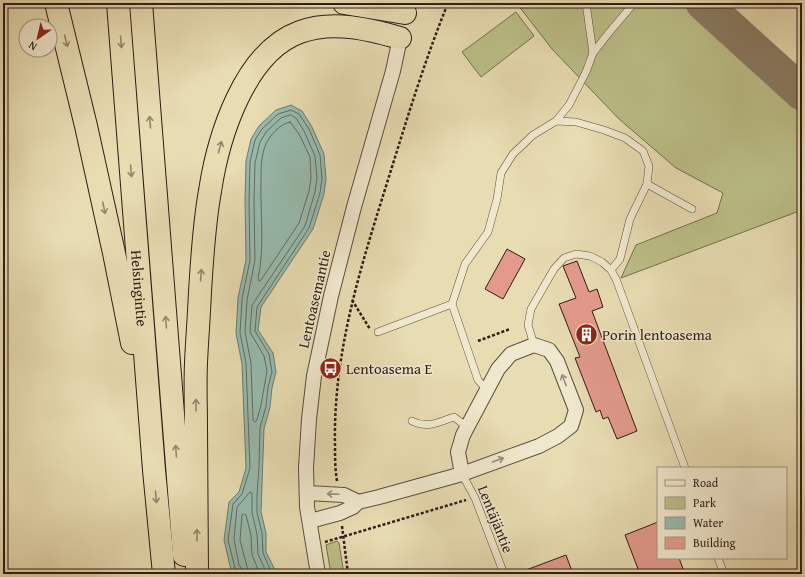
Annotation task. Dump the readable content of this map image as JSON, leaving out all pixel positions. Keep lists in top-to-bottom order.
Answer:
{
  "streets": {
    "highway": ["Helsingintie"],
    "street": ["Lentoasemantie"],
    "lane": ["Lentäjäntie"]
  },
  "places": {
    "building": ["Porin lentoasema"],
    "bus stop": ["Lentoasema E"]
  },
  "legend": [
    "Road",
    "Park",
    "Water",
    "Building"
  ],
  "north": "bottom left"
}
